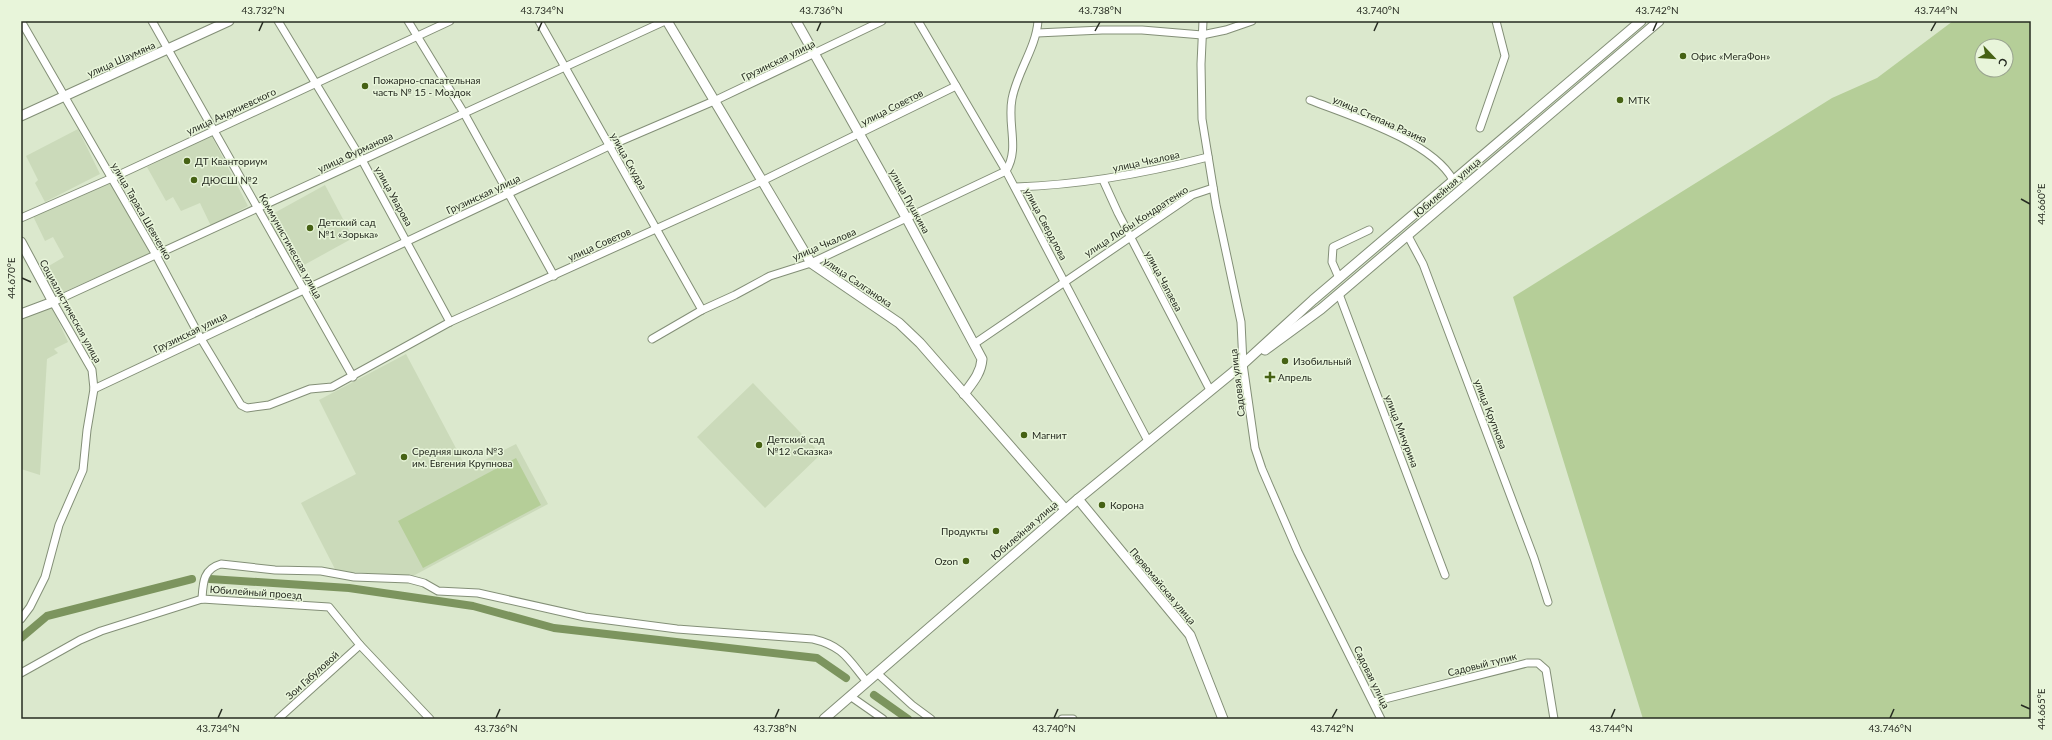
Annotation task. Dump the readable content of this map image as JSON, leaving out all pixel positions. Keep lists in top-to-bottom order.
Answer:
{
  "streets": {
    "main road": [
      "улица Шаумяна",
      "Юбилейная улица",
      "улица Пушкина",
      "улица Салганюка",
      "Социалистическая улица",
      "Первомайская улица"
    ],
    "street": [
      "Грузинская улица",
      "улица Советов",
      "улица Анджиевского",
      "улица Степана Разина",
      "улица Фурманова",
      "улица Скудра",
      "улица Чкалова",
      "улица Уварова",
      "улица Тараса Шевченко",
      "улица Любы Кондратенко",
      "улица Свердлова",
      "Коммунистическая улица",
      "улица Чапаева",
      "Садовая улица",
      "улица Крупнова",
      "улица Мичурина",
      "Юбилейный проезд",
      "Садовый тупик",
      "Зои Габуловой"
    ]
  },
  "crossings": [
    ["улица Шаумяна", "улица Тараса Шевченко"],
    ["улица Шаумяна", "Коммунистическая улица"],
    ["Грузинская улица", "улица Скудра"],
    ["Грузинская улица", "улица Уварова"],
    ["Грузинская улица", "улица Пушкина"],
    ["Грузинская улица", "улица Тараса Шевченко"],
    ["Грузинская улица", "Коммунистическая улица"],
    ["Грузинская улица", "улица Салганюка"],
    ["Грузинская улица", "Социалистическая улица"],
    ["улица Советов", "улица Скудра"],
    ["улица Советов", "улица Уварова"],
    ["улица Советов", "улица Пушкина"],
    ["улица Советов", "улица Тараса Шевченко"],
    ["улица Советов", "улица Свердлова"],
    ["улица Советов", "Коммунистическая улица"],
    ["улица Советов", "улица Салганюка"],
    ["улица Анджиевского", "улица Уварова"],
    ["улица Анджиевского", "улица Тараса Шевченко"],
    ["улица Анджиевского", "Коммунистическая улица"],
    ["улица Степана Разина", "Юбилейная улица"],
    ["улица Фурманова", "улица Скудра"],
    ["улица Фурманова", "улица Уварова"],
    ["улица Фурманова", "улица Тараса Шевченко"],
    ["улица Фурманова", "Коммунистическая улица"],
    ["улица Фурманова", "улица Салганюка"],
    ["улица Фурманова", "Социалистическая улица"],
    ["улица Скудра", "улица Чкалова"],
    ["улица Чкалова", "улица Пушкина"],
    ["улица Чкалова", "улица Свердлова"],
    ["улица Чкалова", "улица Чапаева"],
    ["улица Чкалова", "улица Салганюка"],
    ["улица Чкалова", "Садовая улица"],
    ["Юбилейная улица", "улица Свердлова"],
    ["Юбилейная улица", "улица Чапаева"],
    ["Юбилейная улица", "улица Салганюка"],
    ["Юбилейная улица", "Садовая улица"],
    ["Юбилейная улица", "улица Крупнова"],
    ["Юбилейная улица", "улица Мичурина"],
    ["Юбилейная улица", "Первомайская улица"],
    ["улица Пушкина", "улица Любы Кондратенко"],
    ["улица Пушкина", "улица Салганюка"],
    ["улица Любы Кондратенко", "улица Свердлова"],
    ["улица Любы Кондратенко", "улица Чапаева"],
    ["улица Любы Кондратенко", "Садовая улица"],
    ["Садовая улица", "Садовый тупик"],
    ["Юбилейный проезд", "Зои Габуловой"]
  ],
  "places": {
    "other": [
      "Офис «МегаФон»",
      "Пожарно-спасательная часть № 15 - Моздок",
      "МТК",
      "ДТ Кванториум",
      "ДЮСШ №2",
      "Детский сад №1 «Зорька»",
      "Изобильный",
      "Магнит",
      "Детский сад №12 «Сказка»",
      "Средняя школа №3 им. Евгения Крупнова",
      "Корона",
      "Продукты",
      "Ozon"
    ],
    "health": ["Апрель"]
  },
  "north": "bottom right",
  "coordinates": [
    "43.732°N",
    "43.734°N",
    "43.736°N",
    "43.738°N",
    "43.740°N",
    "43.742°N",
    "43.744°N",
    "44.660°E",
    "44.670°E",
    "44.665°E",
    "43.746°N"
  ]
}
